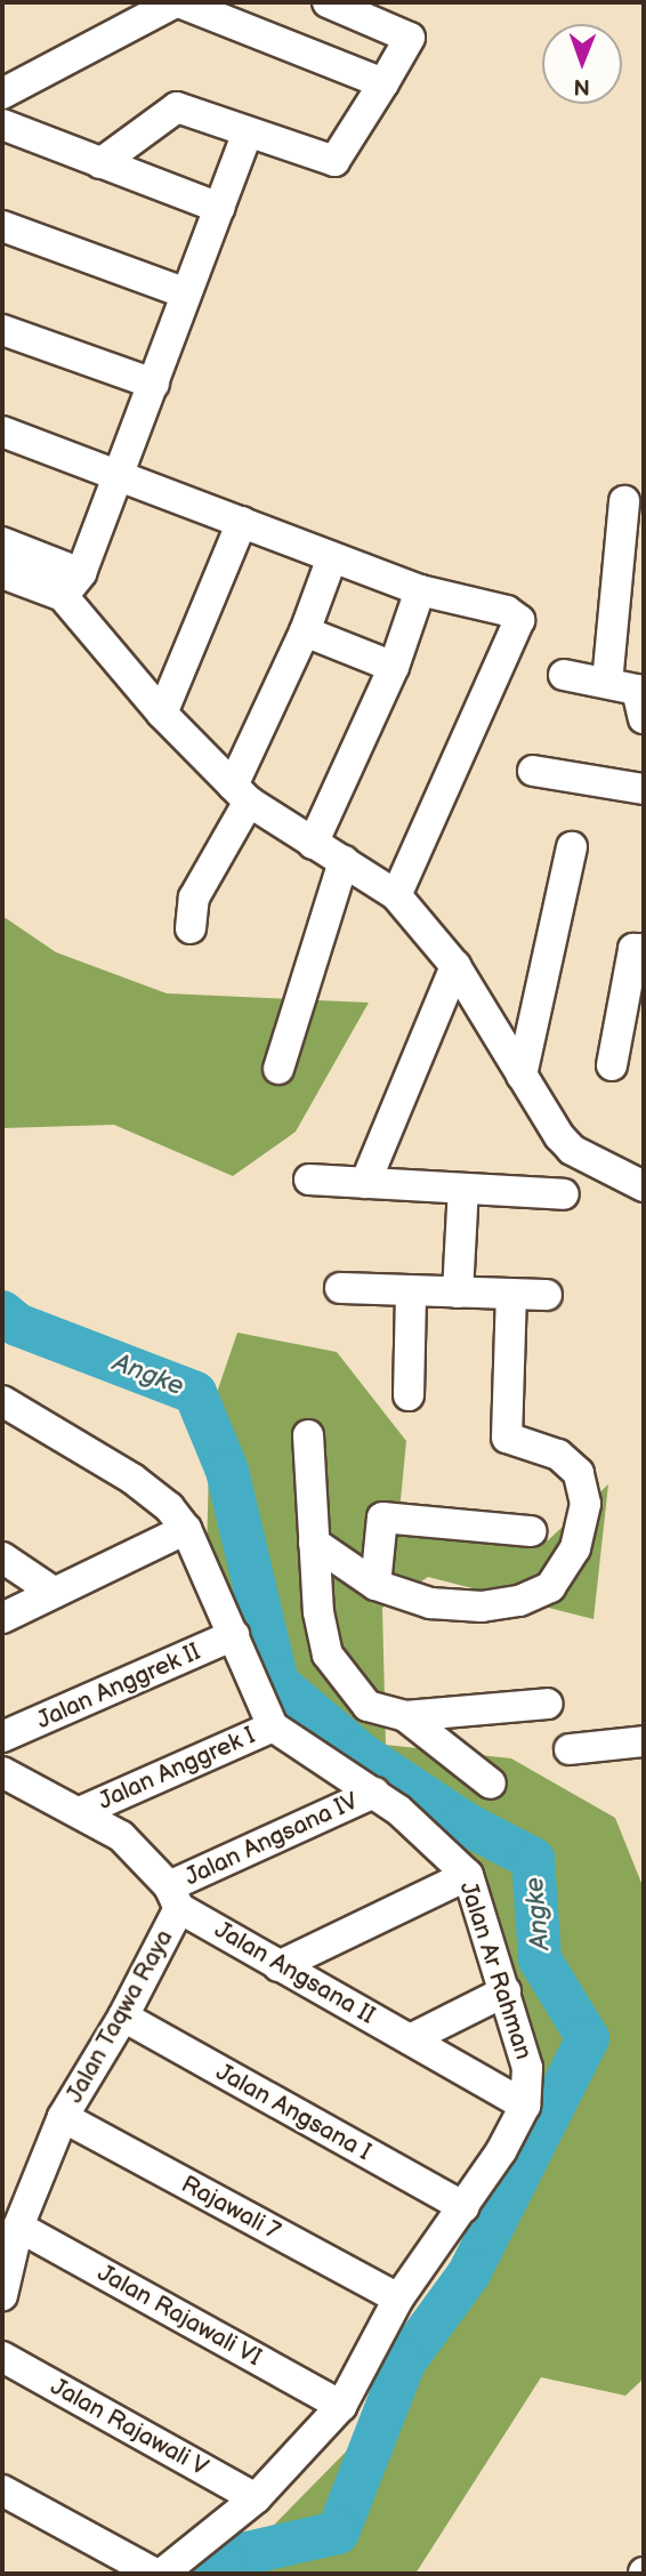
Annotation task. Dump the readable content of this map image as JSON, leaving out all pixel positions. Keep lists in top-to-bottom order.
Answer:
{
  "streets": {
    "street": [
      "Jalan Anggrek II",
      "Jalan Anggrek I",
      "Jalan Angsana IV",
      "Jalan Ar Rahman",
      "Jalan Angsana II",
      "Jalan Taqwa Raya",
      "Jalan Angsana I",
      "Rajawali 7",
      "Jalan Rajawali VI",
      "Jalan Rajawali V"
    ]
  },
  "crossings": [
    ["Jalan Anggrek II", "Jalan Ar Rahman"],
    ["Jalan Anggrek I", "Jalan Ar Rahman"],
    ["Jalan Angsana IV", "Jalan Ar Rahman"],
    ["Jalan Angsana IV", "Jalan Angsana II"],
    ["Jalan Angsana IV", "Jalan Taqwa Raya"],
    ["Jalan Ar Rahman", "Jalan Angsana II"],
    ["Jalan Ar Rahman", "Jalan Angsana I"],
    ["Jalan Ar Rahman", "Rajawali 7"],
    ["Jalan Ar Rahman", "Jalan Rajawali VI"],
    ["Jalan Ar Rahman", "Jalan Rajawali V"],
    ["Jalan Angsana II", "Jalan Taqwa Raya"],
    ["Jalan Taqwa Raya", "Jalan Angsana I"],
    ["Jalan Taqwa Raya", "Rajawali 7"],
    ["Jalan Taqwa Raya", "Jalan Rajawali VI"]
  ],
  "water": ["Angke"],
  "north": "bottom"
}
